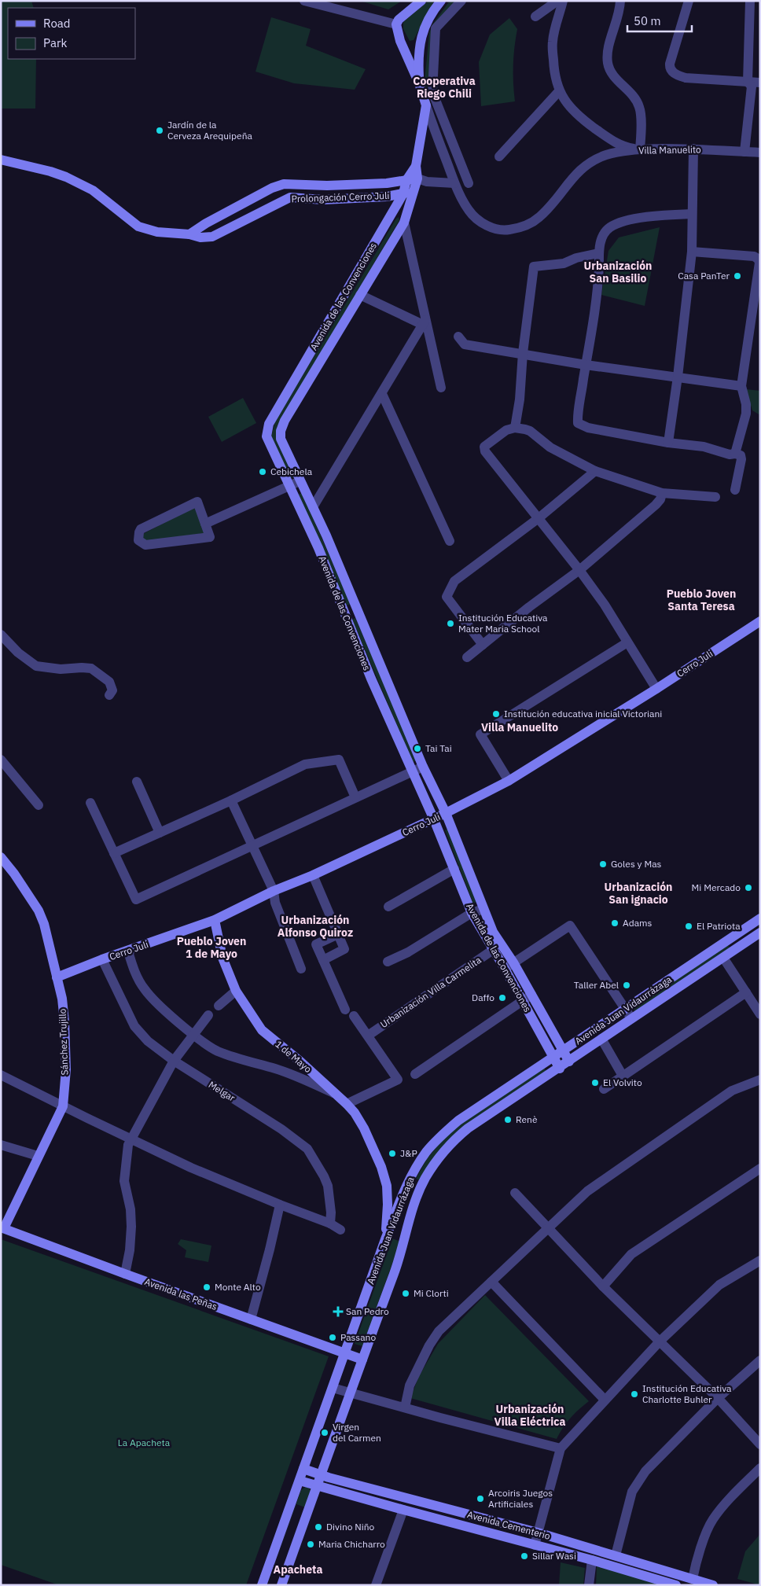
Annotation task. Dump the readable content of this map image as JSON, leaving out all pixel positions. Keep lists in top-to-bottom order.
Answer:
{
  "streets": {
    "street": [
      "Villa Manuelito",
      "Prolongación Cerro Juli",
      "Avenida de las Convenciones",
      "Cerro Juli",
      "Urbanización Villa Carmelita",
      "Avenida Juan Vidaurrázaga",
      "Sánchez Trujillo",
      "1 de Mayo",
      "Melgar",
      "Avenida las Peñas",
      "Avenida Cementerio"
    ]
  },
  "crossings": [
    ["Villa Manuelito", "Prolongación Cerro Juli"],
    ["Villa Manuelito", "Avenida de las Convenciones"],
    ["Prolongación Cerro Juli", "Avenida de las Convenciones"],
    ["Avenida de las Convenciones", "Cerro Juli"],
    ["Avenida de las Convenciones", "Urbanización Villa Carmelita"],
    ["Avenida de las Convenciones", "Avenida Juan Vidaurrázaga"],
    ["Cerro Juli", "Sánchez Trujillo"],
    ["Cerro Juli", "1 de Mayo"],
    ["Cerro Juli", "Melgar"],
    ["Avenida Juan Vidaurrázaga", "1 de Mayo"],
    ["Avenida Juan Vidaurrázaga", "Avenida las Peñas"],
    ["Avenida Juan Vidaurrázaga", "Avenida Cementerio"],
    ["Sánchez Trujillo", "Avenida las Peñas"]
  ],
  "districts": [
    "Cooperativa Riego Chili",
    "Urbanización San Basilio",
    "Pueblo Joven Santa Teresa",
    "Villa Manuelito",
    "Urbanización San ignacio",
    "Urbanización Alfonso Quiroz",
    "Pueblo Joven 1 de Mayo",
    "Urbanización Villa Eléctrica",
    "Apacheta"
  ],
  "parks": ["La Apacheta"],
  "places": {
    "other": [
      "Jardín de la Cerveza Arequipeña",
      "Casa PanTer",
      "Cebichela",
      "Institución Educativa Mater Maria School",
      "Institución educativa inicial Victoriani",
      "Tai Tai",
      "Goles y Mas",
      "Mi Mercado",
      "Adams",
      "El Patriota",
      "Taller Abel",
      "Daffo",
      "El Volvito",
      "Renè",
      "J&P",
      "Monte Alto",
      "Mi Clorti",
      "Passano",
      "Institución Educativa Charlotte Buhler",
      "Virgen del Carmen",
      "Arcoiris Juegos Artificiales",
      "Divino Niño",
      "Maria Chicharro",
      "Sillar Wasi"
    ],
    "health": ["San Pedro"]
  },
  "legend": ["Road", "Park"],
  "scale_bar": "50 m"
}
